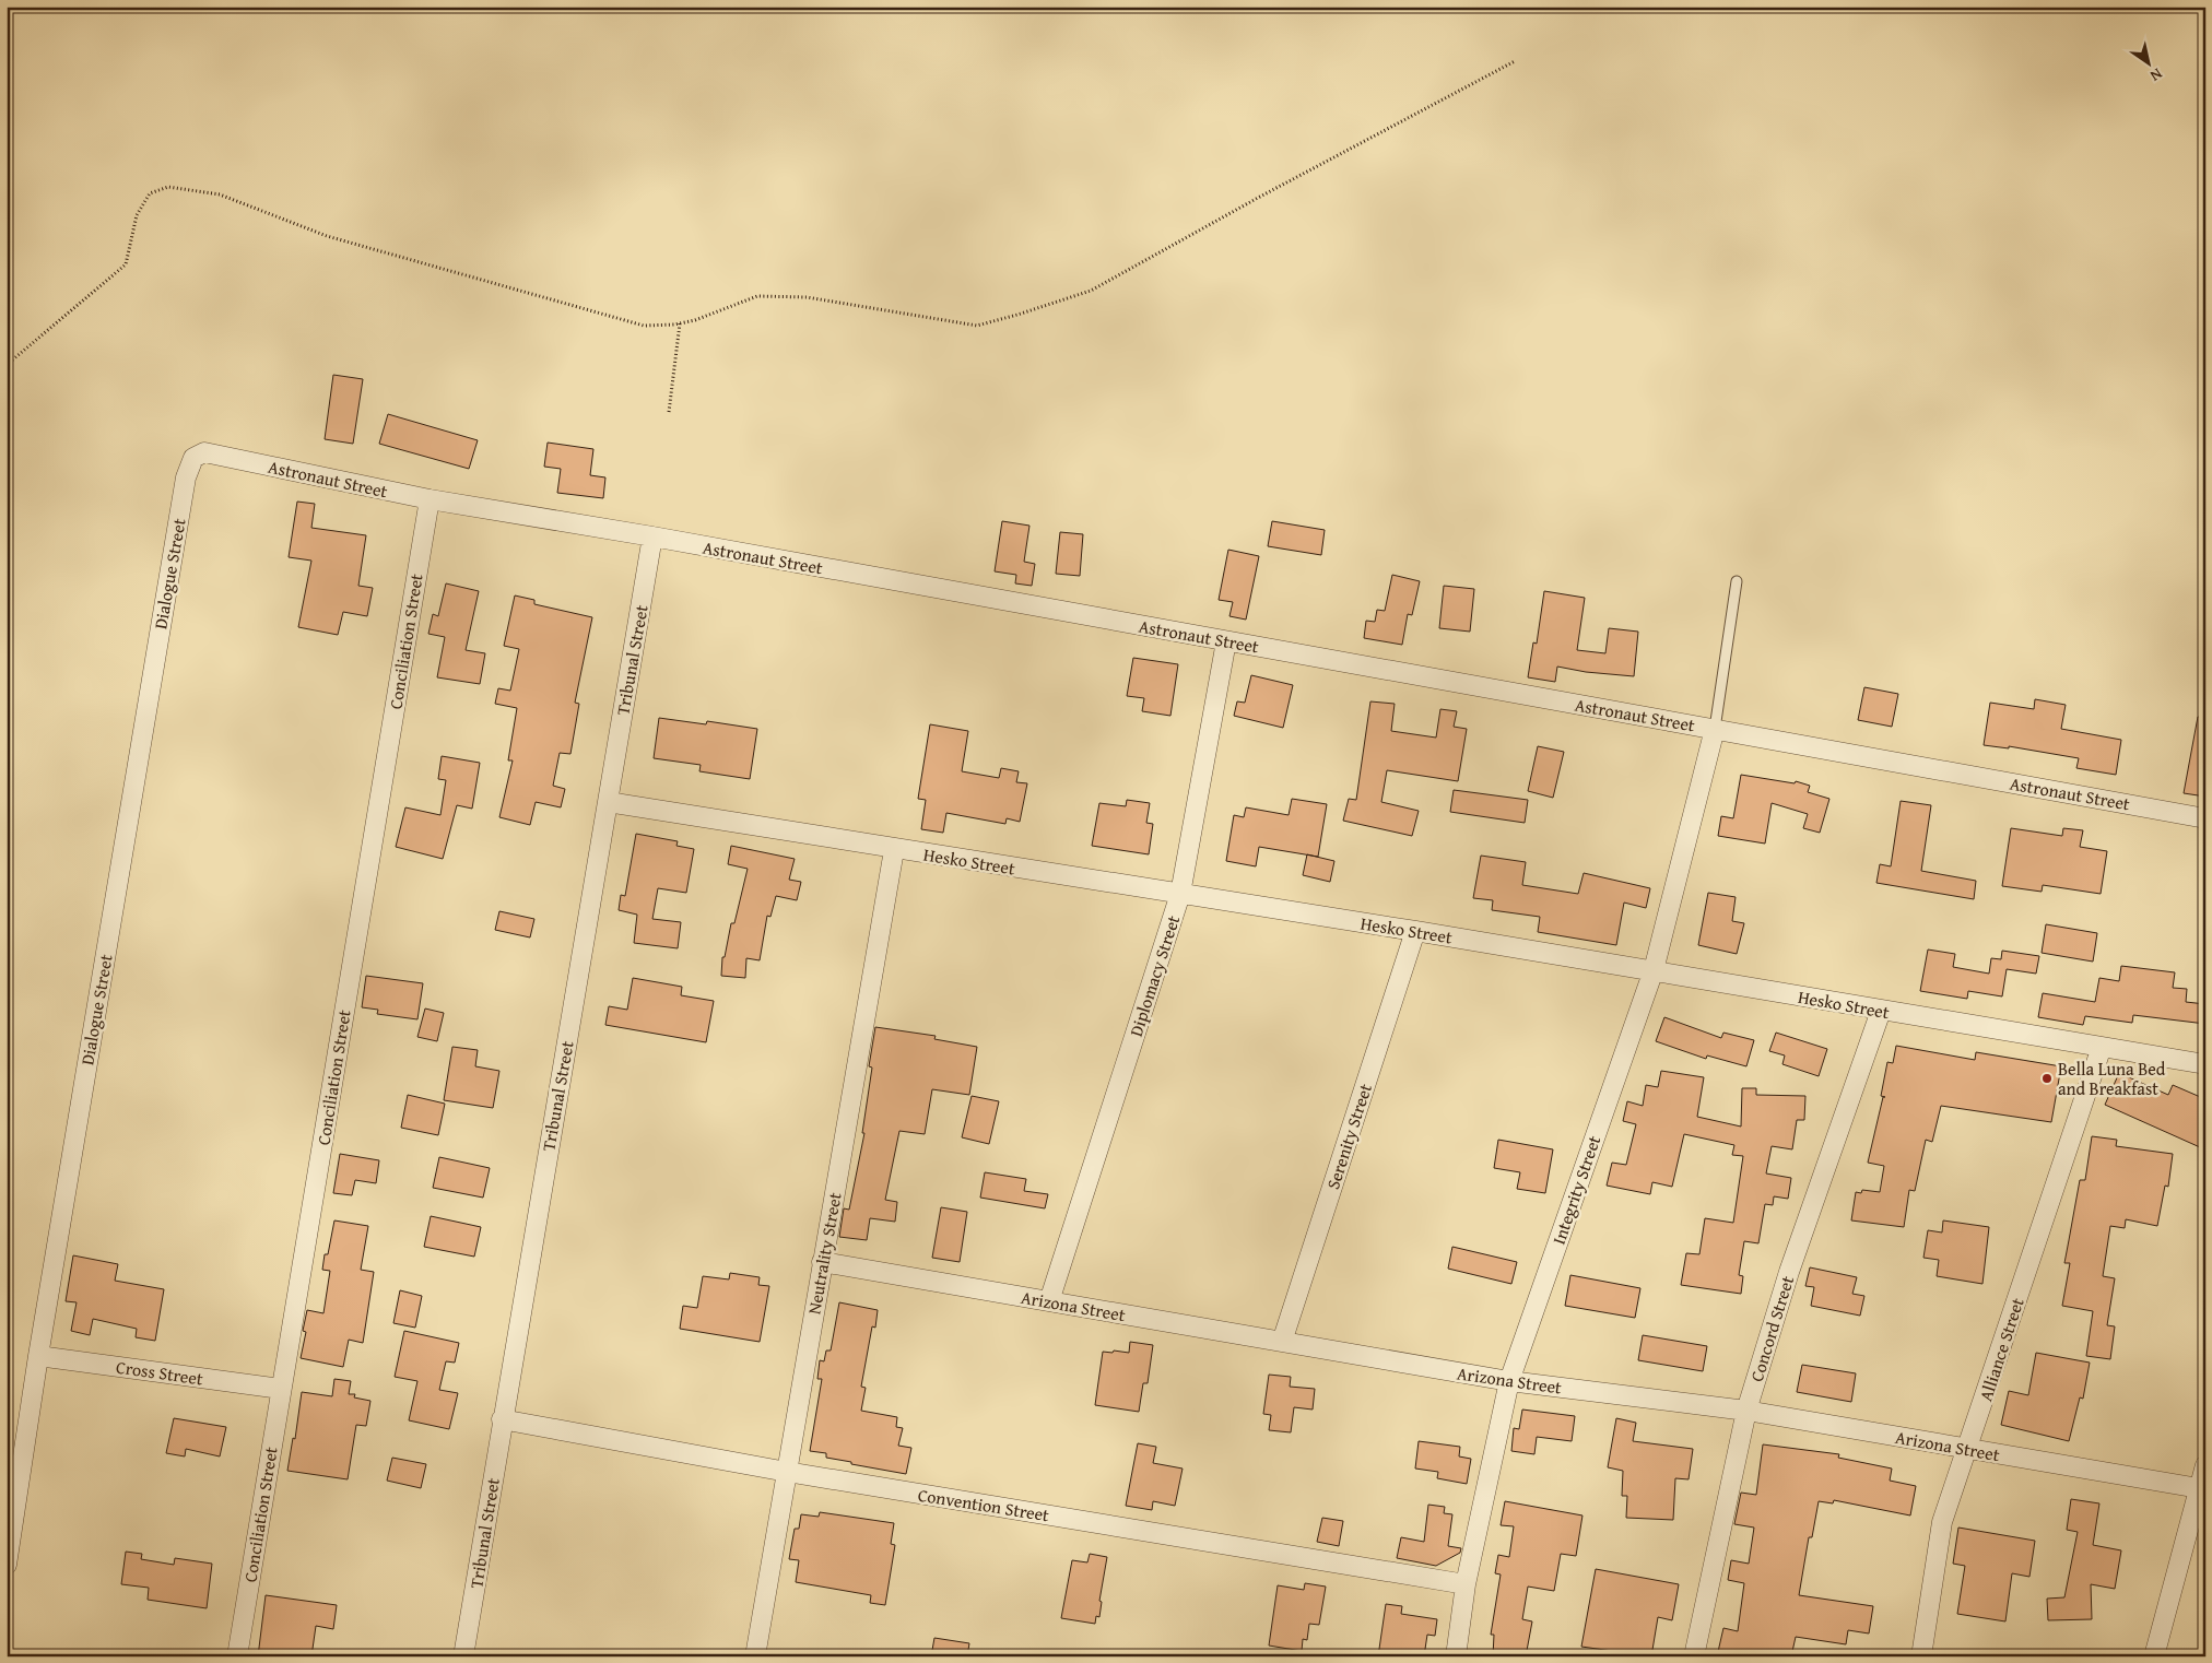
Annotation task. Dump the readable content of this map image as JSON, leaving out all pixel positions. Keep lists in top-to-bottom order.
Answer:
{
  "streets": {
    "street": [
      "Astronaut Street",
      "Dialogue Street",
      "Conciliation Street",
      "Tribunal Street",
      "Hesko Street",
      "Diplomacy Street",
      "Serenity Street",
      "Integrity Street",
      "Neutrality Street",
      "Arizona Street",
      "Concord Street",
      "Alliance Street",
      "Cross Street",
      "Convention Street"
    ]
  },
  "crossings": [
    ["Astronaut Street", "Dialogue Street"],
    ["Astronaut Street", "Conciliation Street"],
    ["Astronaut Street", "Tribunal Street"],
    ["Astronaut Street", "Diplomacy Street"],
    ["Astronaut Street", "Integrity Street"],
    ["Dialogue Street", "Cross Street"],
    ["Conciliation Street", "Cross Street"],
    ["Tribunal Street", "Hesko Street"],
    ["Tribunal Street", "Convention Street"],
    ["Hesko Street", "Diplomacy Street"],
    ["Hesko Street", "Serenity Street"],
    ["Hesko Street", "Integrity Street"],
    ["Hesko Street", "Neutrality Street"],
    ["Hesko Street", "Concord Street"],
    ["Hesko Street", "Alliance Street"],
    ["Diplomacy Street", "Arizona Street"],
    ["Serenity Street", "Arizona Street"],
    ["Integrity Street", "Arizona Street"],
    ["Integrity Street", "Convention Street"],
    ["Neutrality Street", "Arizona Street"],
    ["Neutrality Street", "Convention Street"],
    ["Arizona Street", "Concord Street"],
    ["Arizona Street", "Alliance Street"]
  ],
  "places": ["Bella Luna Bed and Breakfast"],
  "north": "bottom right"
}
